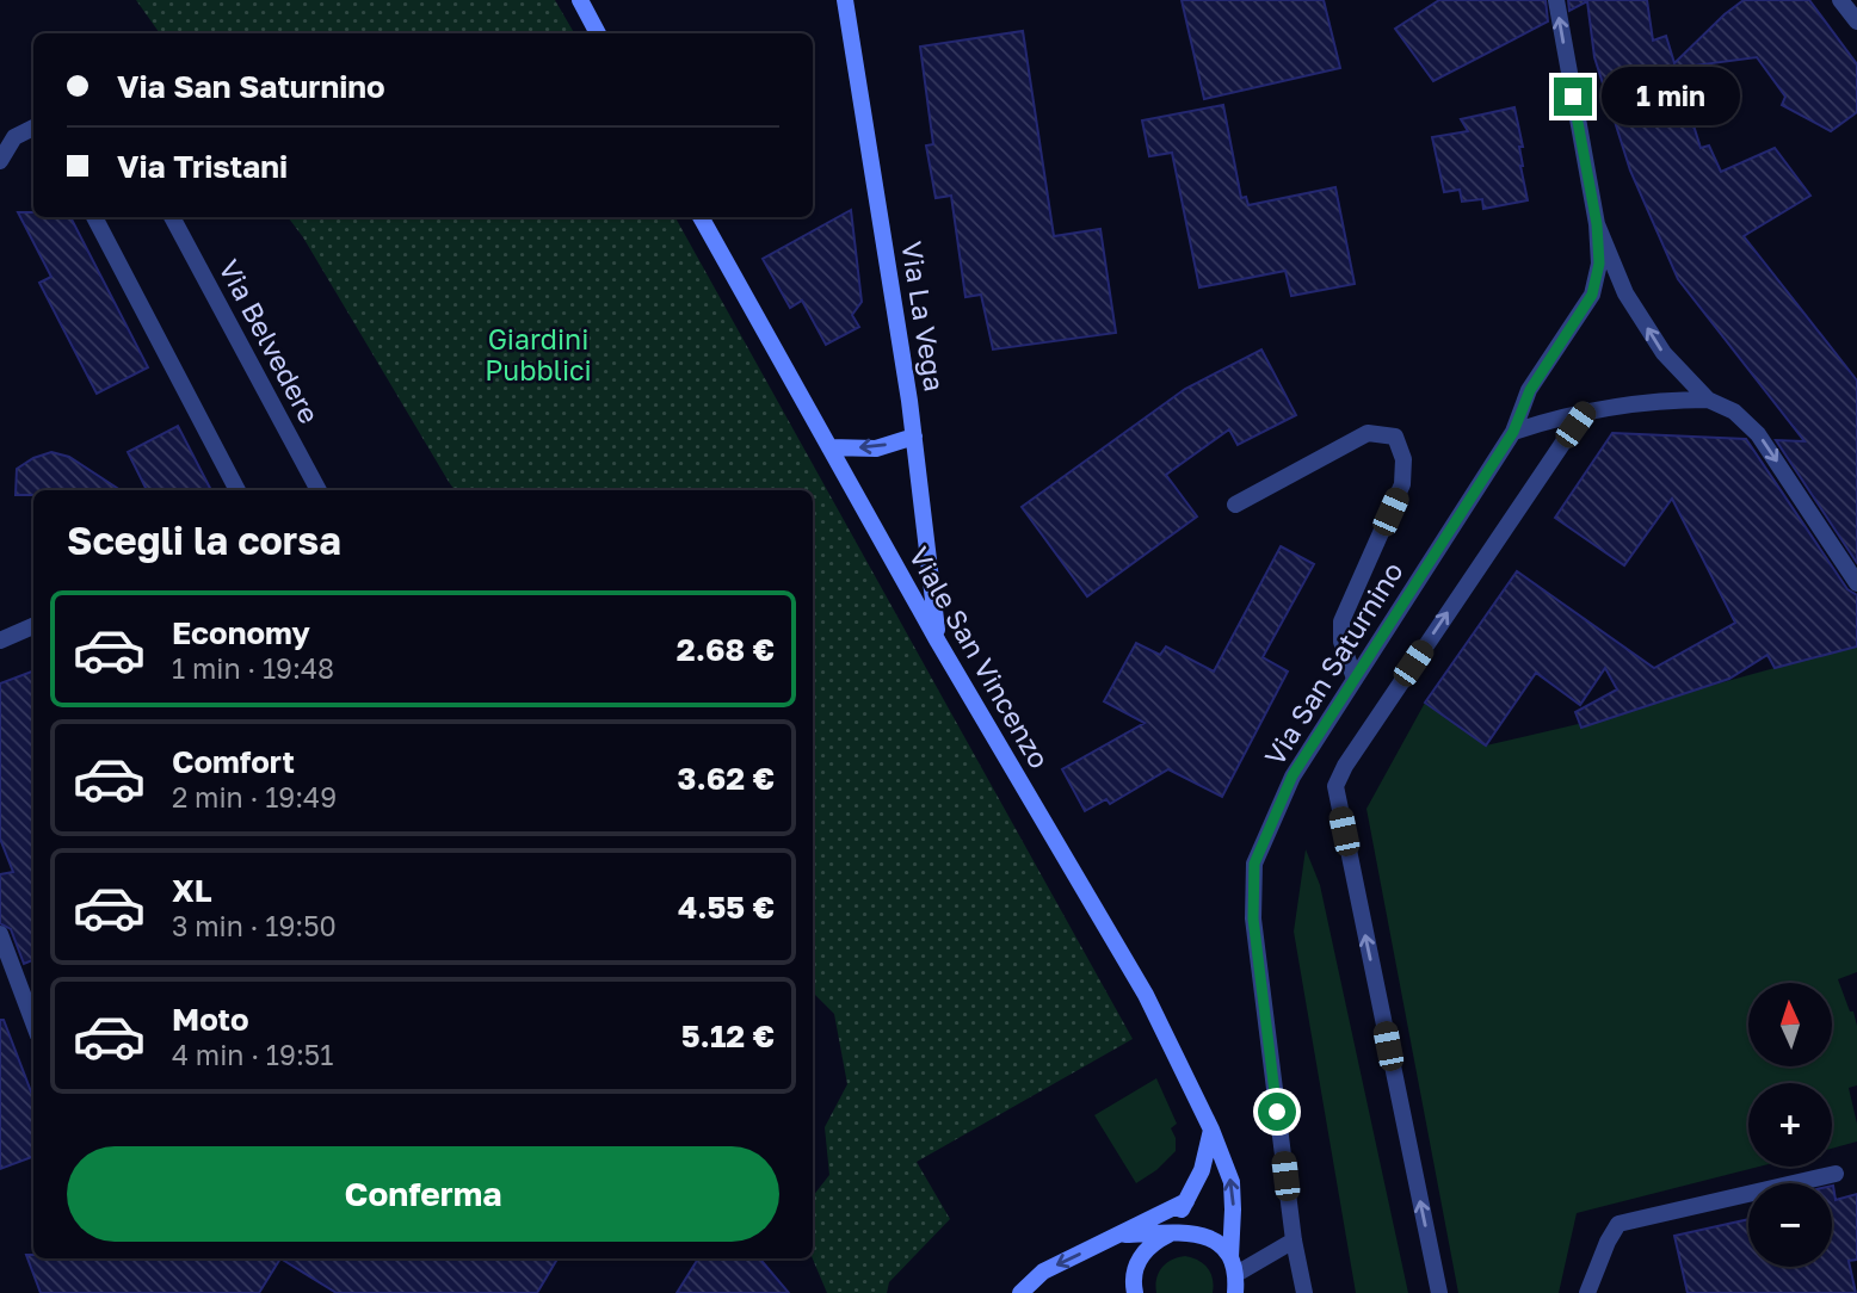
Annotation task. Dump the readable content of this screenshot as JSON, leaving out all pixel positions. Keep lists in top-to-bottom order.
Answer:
{
  "streets": {
    "street": [
      "Via La Vega",
      "Via Belvedere",
      "Viale San Vincenzo",
      "Via San Saturnino"
    ]
  },
  "crossings": [
    ["Via La Vega", "Viale San Vincenzo"]
  ],
  "parks": ["Giardini Pubblici"],
  "north": "top",
  "page": {
    "banner": ["Via San Saturnino", "Via Tristani"],
    "bubble": "1 min",
    "heading": "Scegli la corsa",
    "list": [
      {
        "name": "Economy",
        "note": "1 min · 19:48",
        "value": "2.68 €"
      },
      {
        "name": "Comfort",
        "note": "2 min · 19:49",
        "value": "3.62 €"
      },
      {
        "name": "XL",
        "note": "3 min · 19:50",
        "value": "4.55 €"
      },
      {
        "name": "Moto",
        "note": "4 min · 19:51",
        "value": "5.12 €"
      }
    ],
    "map_buttons": ["+", "−"],
    "buttons": "Conferma"
  }
}
